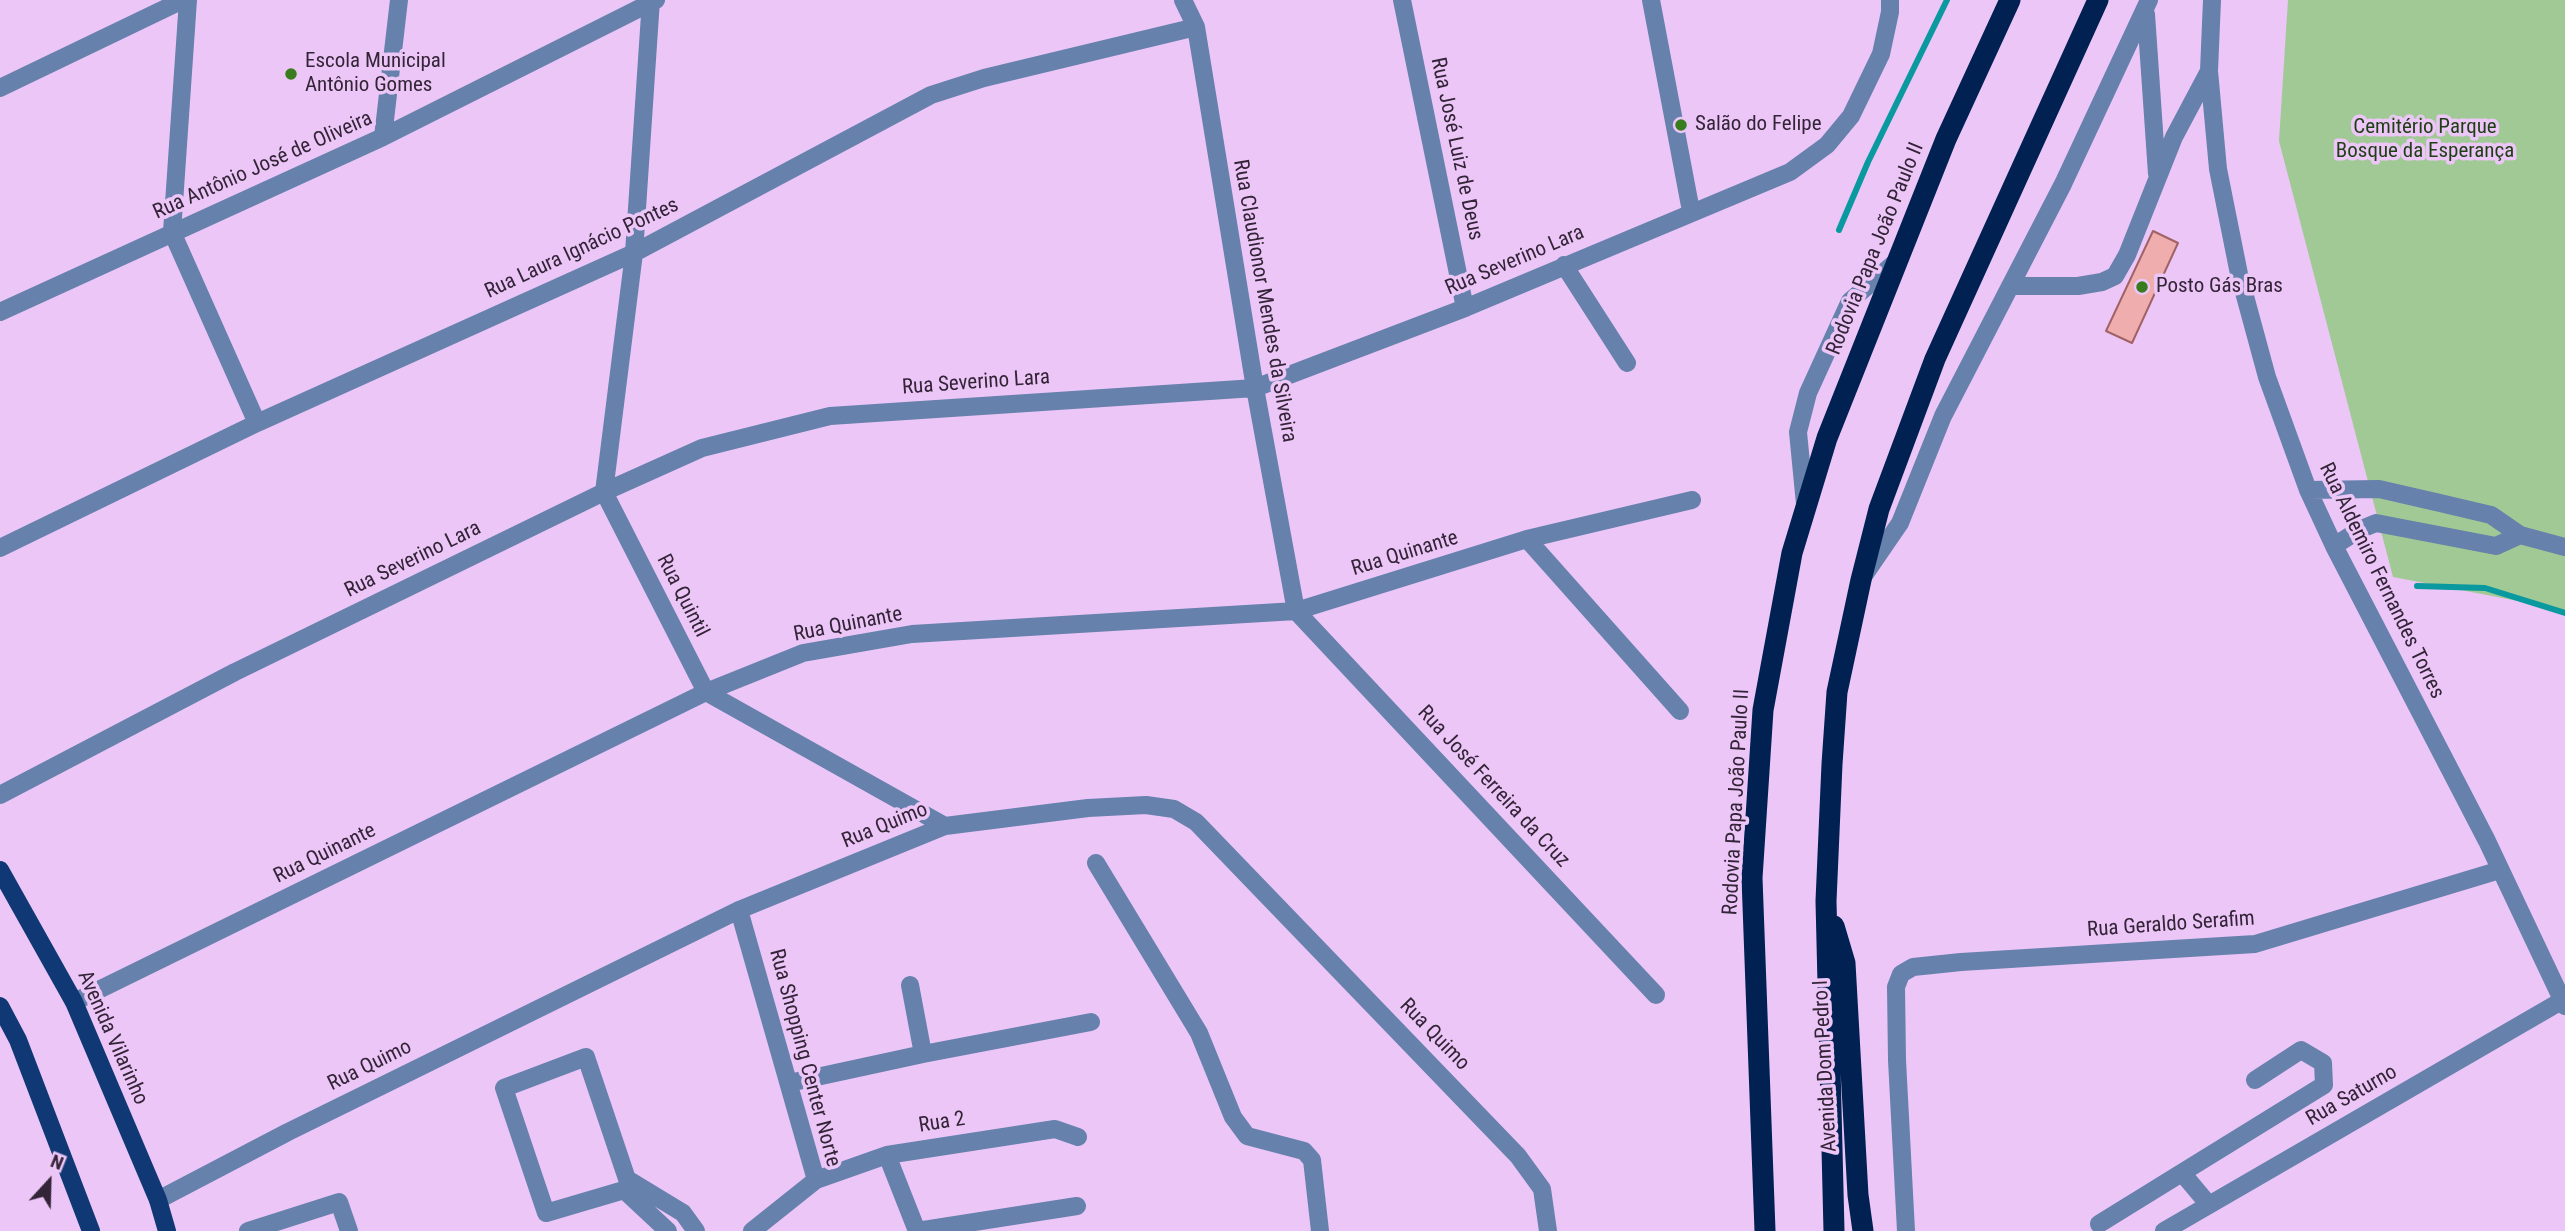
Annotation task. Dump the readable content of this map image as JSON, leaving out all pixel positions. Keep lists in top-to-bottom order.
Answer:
{
  "streets": {
    "highway": ["Rodovia Papa João Paulo II", "Avenida Dom Pedro I"],
    "main road": ["Avenida Vilarinho"],
    "street": [
      "Rua José Luiz de Deus",
      "Rua Antônio José de Oliveira",
      "Rua Laura Ignácio Pontes",
      "Rua Severino Lara",
      "Rua Claudionor Mendes da Silveira",
      "Rua Quinante",
      "Rua Aldemiro Fernandes Torres",
      "Rua Quintil",
      "Rua José Ferreira da Cruz",
      "Rua Quimo",
      "Rua Geraldo Serafim",
      "Rua Shopping Center Norte",
      "Rua Saturno",
      "Rua 2"
    ]
  },
  "crossings": [
    ["Rua José Luiz de Deus", "Rua Severino Lara"],
    ["Rua Laura Ignácio Pontes", "Rua Claudionor Mendes da Silveira"],
    ["Rua Severino Lara", "Rua Claudionor Mendes da Silveira"],
    ["Rua Severino Lara", "Rua Quintil"],
    ["Rua Claudionor Mendes da Silveira", "Rua Quinante"],
    ["Rua Claudionor Mendes da Silveira", "Rua José Ferreira da Cruz"],
    ["Rua Quinante", "Rua Quintil"],
    ["Rua Quinante", "Rua José Ferreira da Cruz"],
    ["Rua Quinante", "Avenida Vilarinho"],
    ["Rua Aldemiro Fernandes Torres", "Rua Geraldo Serafim"],
    ["Rua Aldemiro Fernandes Torres", "Rua Saturno"],
    ["Rua Quimo", "Avenida Vilarinho"],
    ["Rua Quimo", "Rua Shopping Center Norte"],
    ["Rua Shopping Center Norte", "Rua 2"]
  ],
  "parks": ["Cemitério Parque Bosque da Esperança"],
  "places": ["Escola Municipal Antônio Gomes", "Salão do Felipe", "Posto Gás Bras"],
  "north": "top"
}
